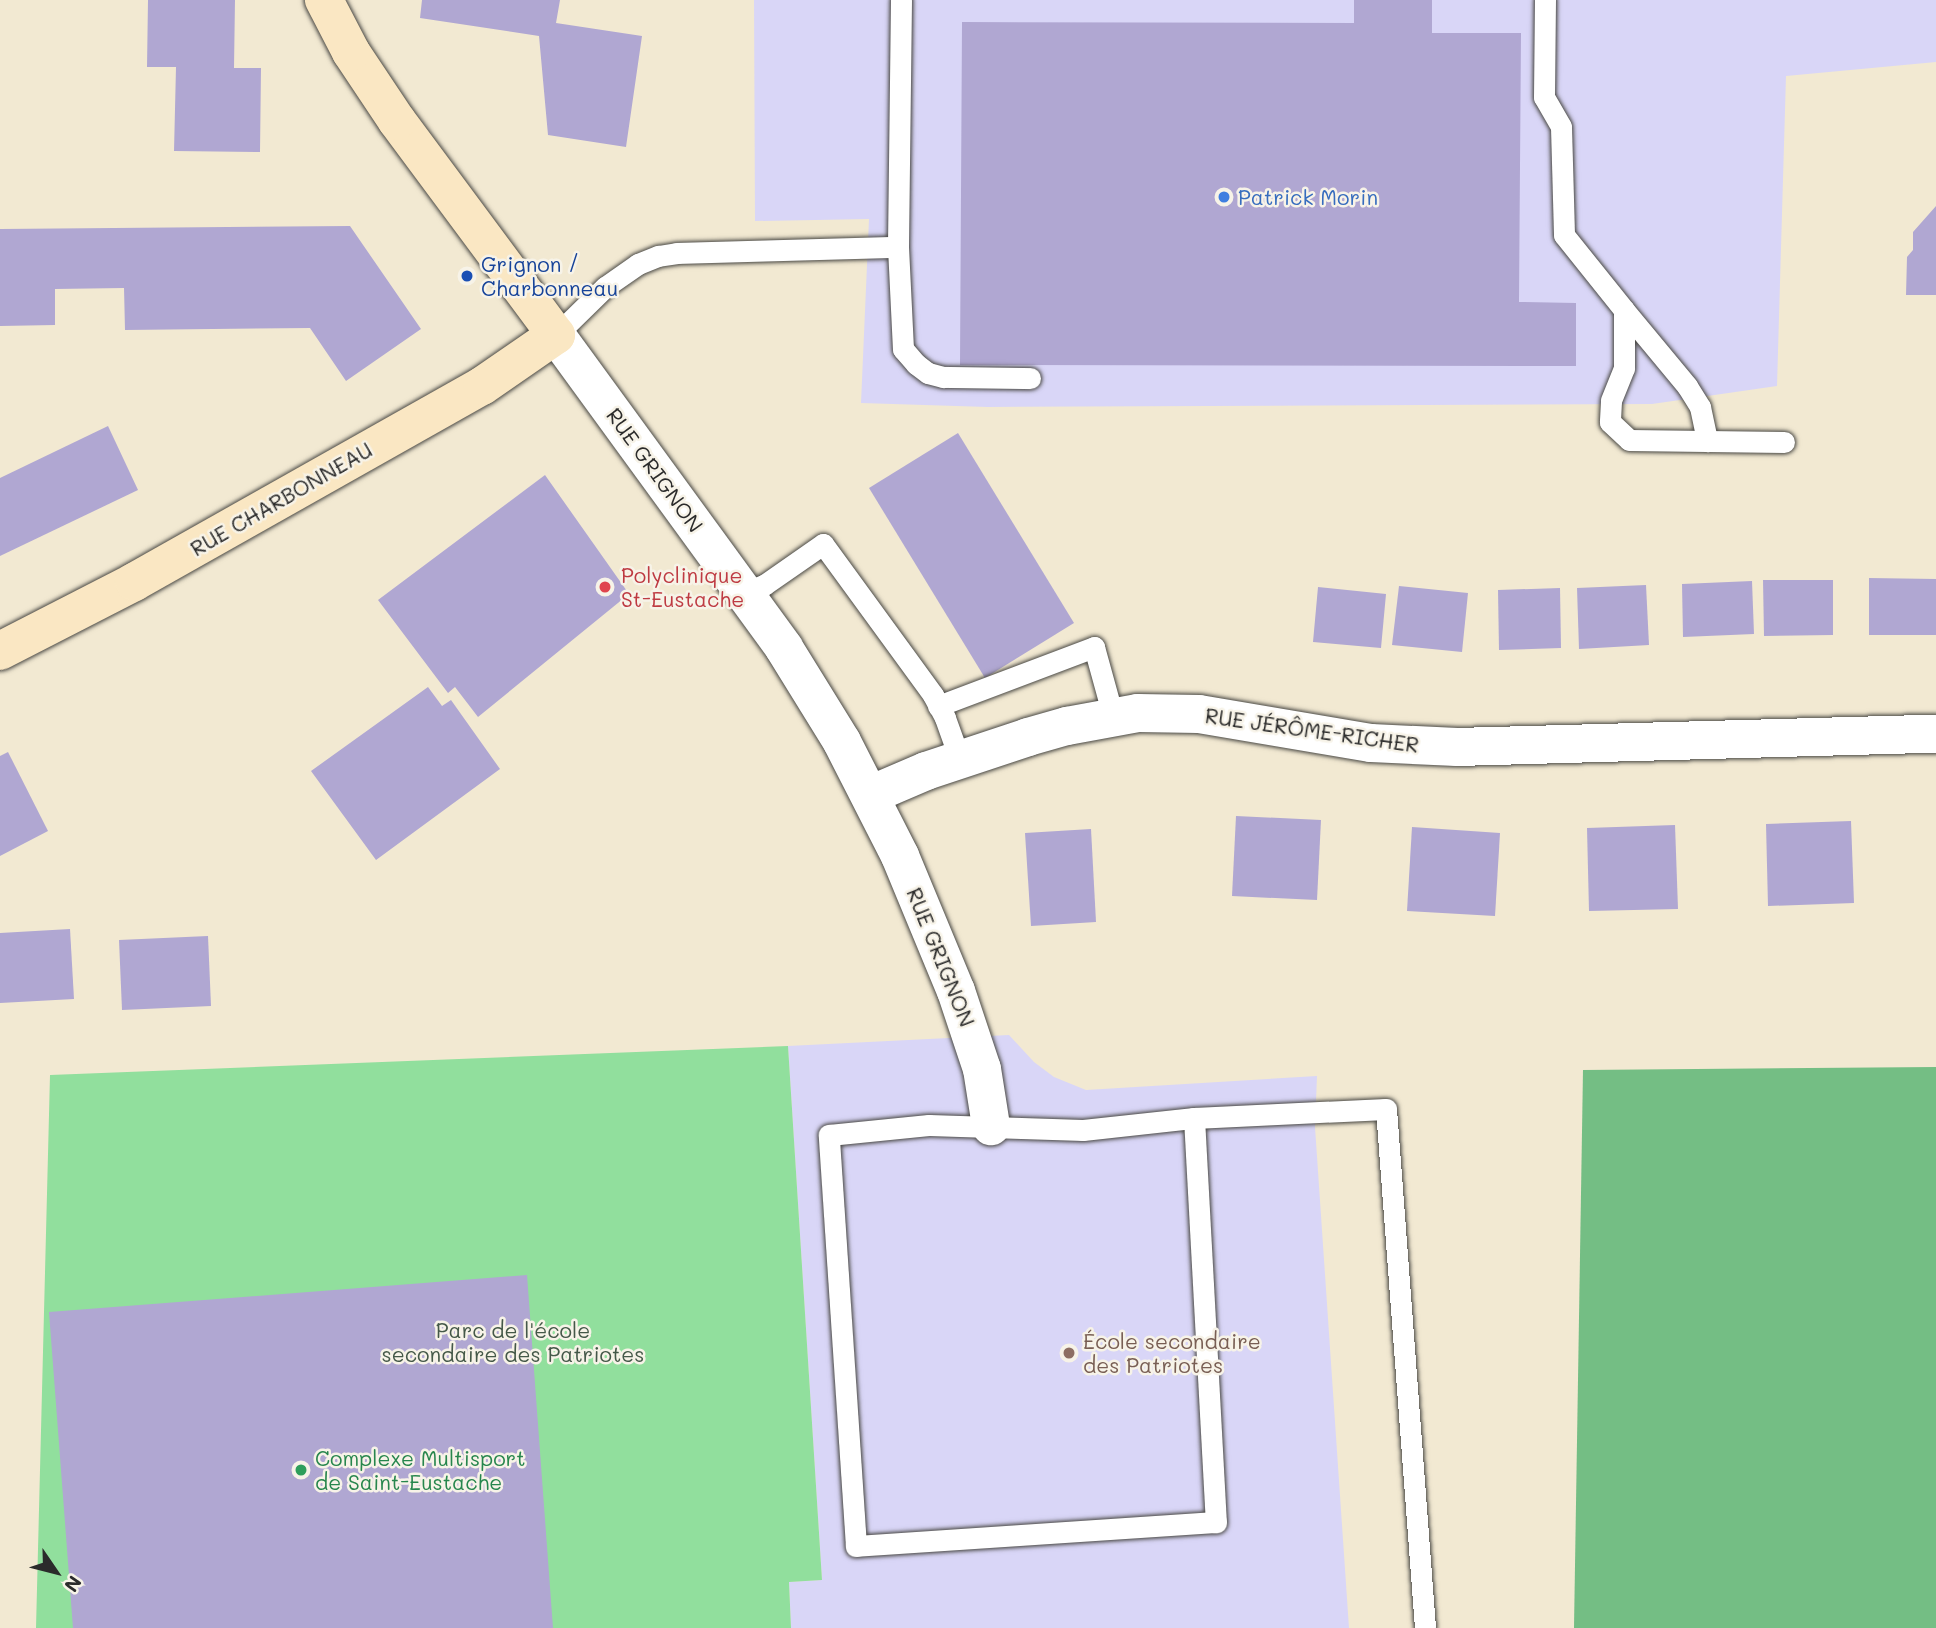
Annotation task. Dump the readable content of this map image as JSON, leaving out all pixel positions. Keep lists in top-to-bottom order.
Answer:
{
  "streets": {
    "street": ["RUE GRIGNON", "RUE CHARBONNEAU", "RUE JÉRÔME-RICHER"]
  },
  "crossings": [
    ["RUE GRIGNON", "RUE CHARBONNEAU"],
    ["RUE GRIGNON", "RUE JÉRÔME-RICHER"]
  ],
  "parks": ["Parc de l'école secondaire des Patriotes"],
  "places": [
    "Patrick Morin",
    "Grignon / Charbonneau",
    "Polyclinique St-Eustache",
    "École secondaire des Patriotes",
    "Complexe Multisport de Saint-Eustache"
  ],
  "north": "bottom right"
}
